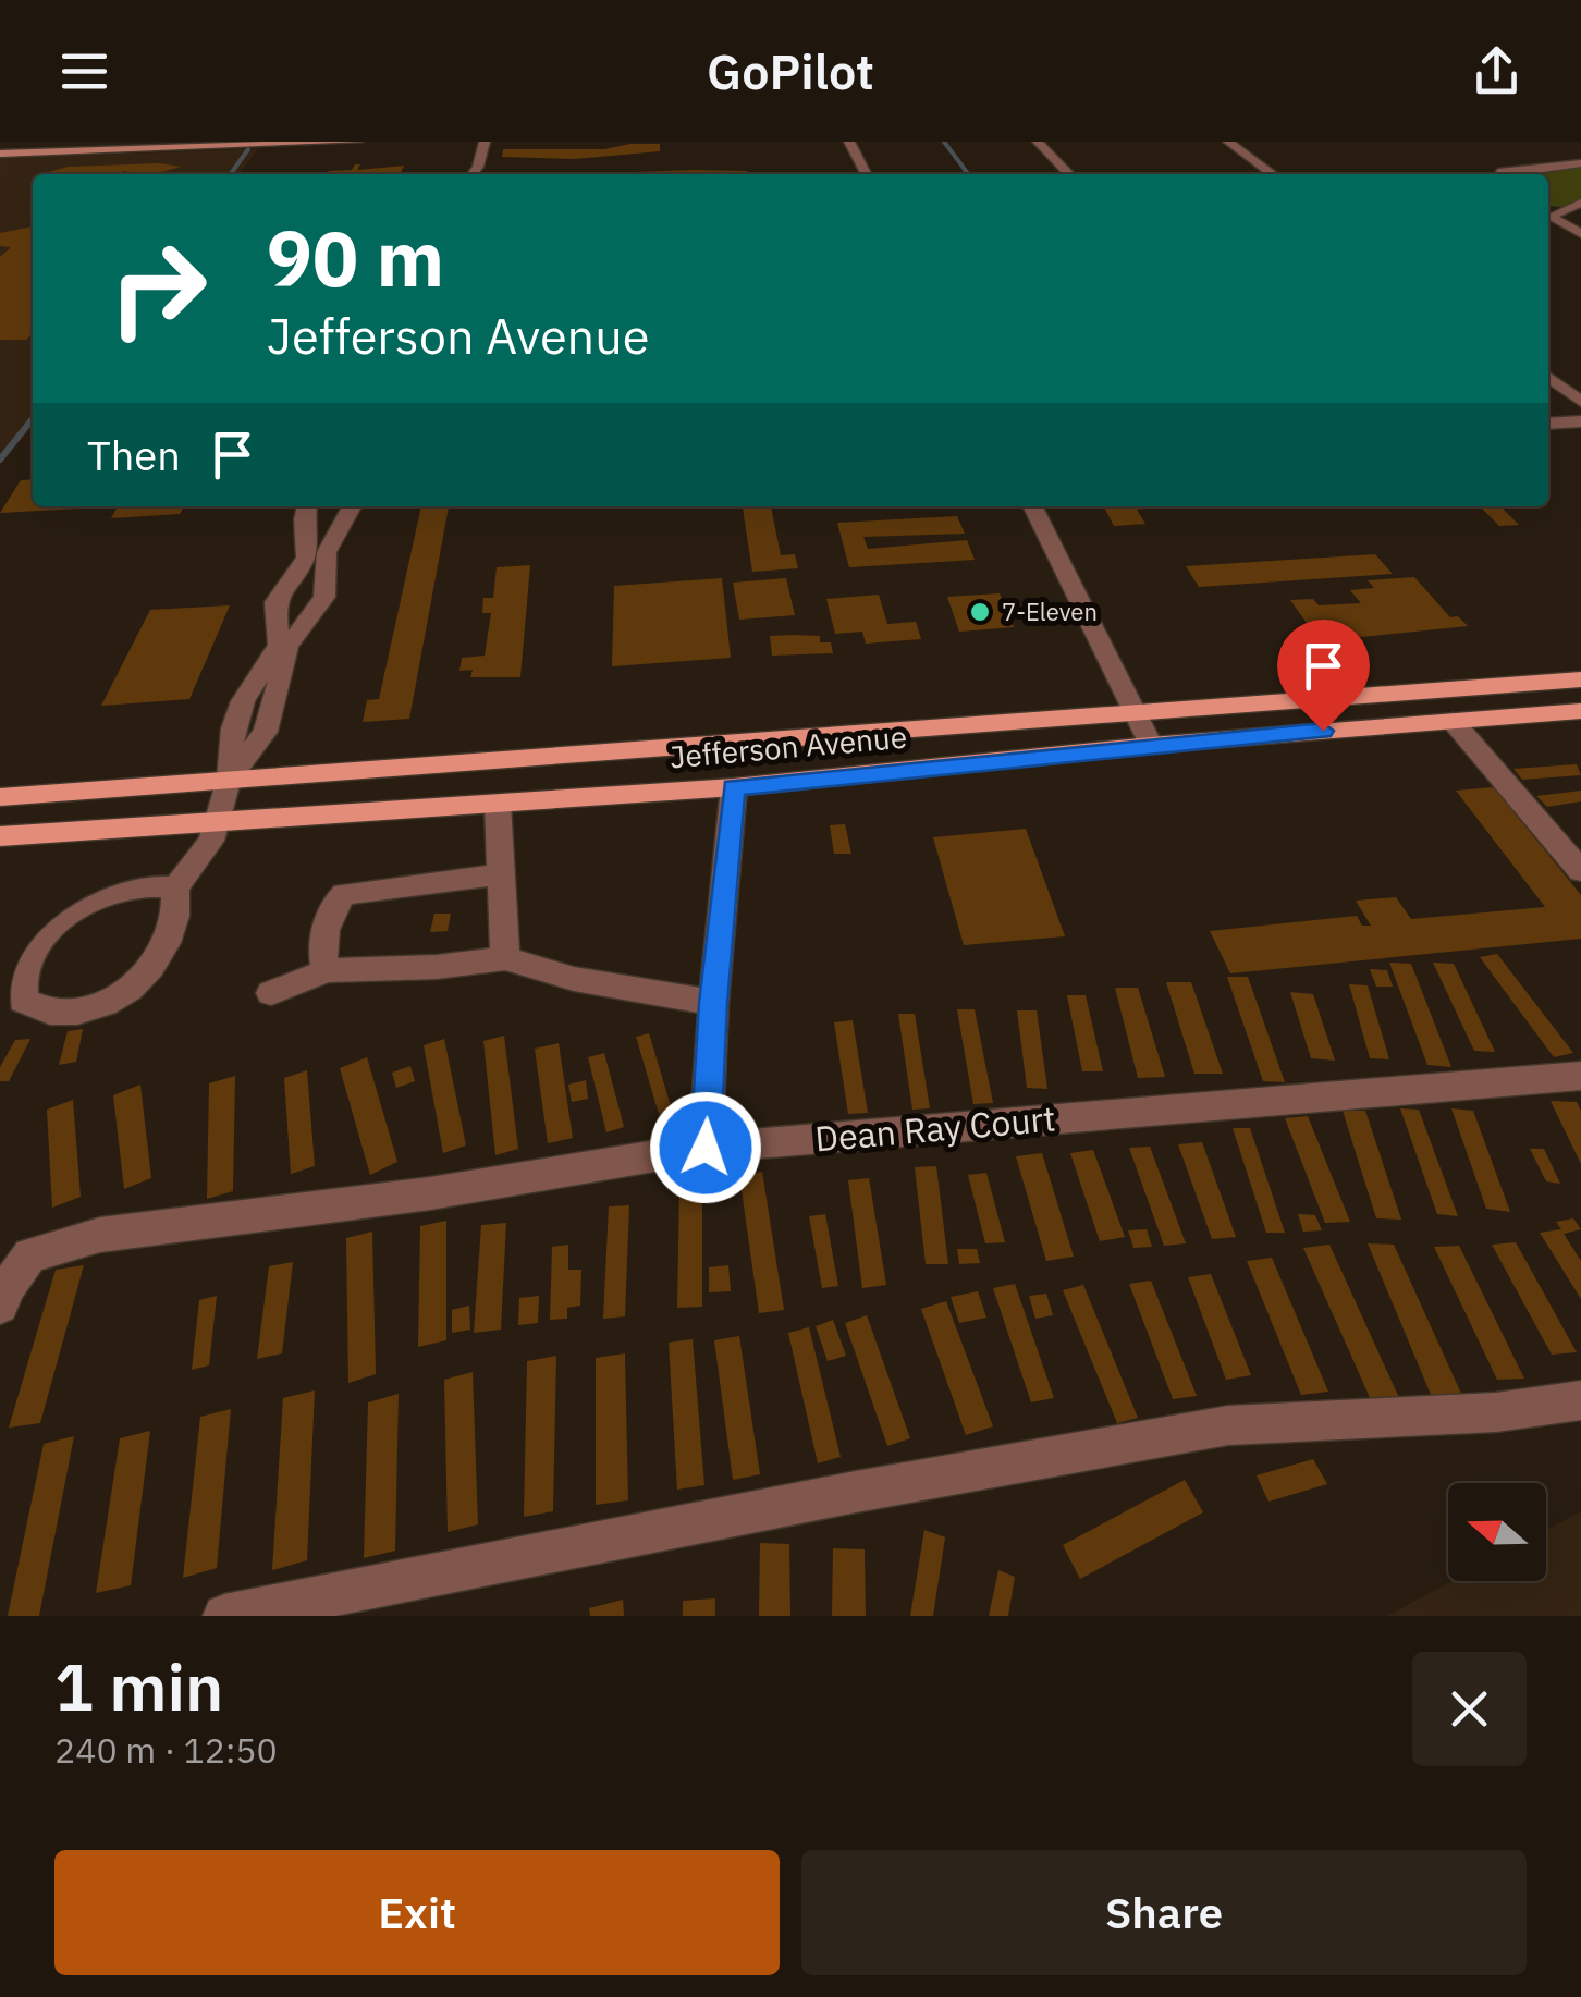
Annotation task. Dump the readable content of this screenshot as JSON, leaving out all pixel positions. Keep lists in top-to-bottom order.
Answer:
{
  "streets": {
    "main road": ["Jefferson Avenue"],
    "street": ["Dean Ray Court"]
  },
  "places": ["7-Eleven"],
  "north": "left",
  "page": {
    "header": "GoPilot",
    "turn": ["90 m", "Jefferson Avenue"],
    "then": "Then",
    "heading": ["1 min", "240 m · 12:50"],
    "buttons": ["Exit", "Share"]
  }
}
